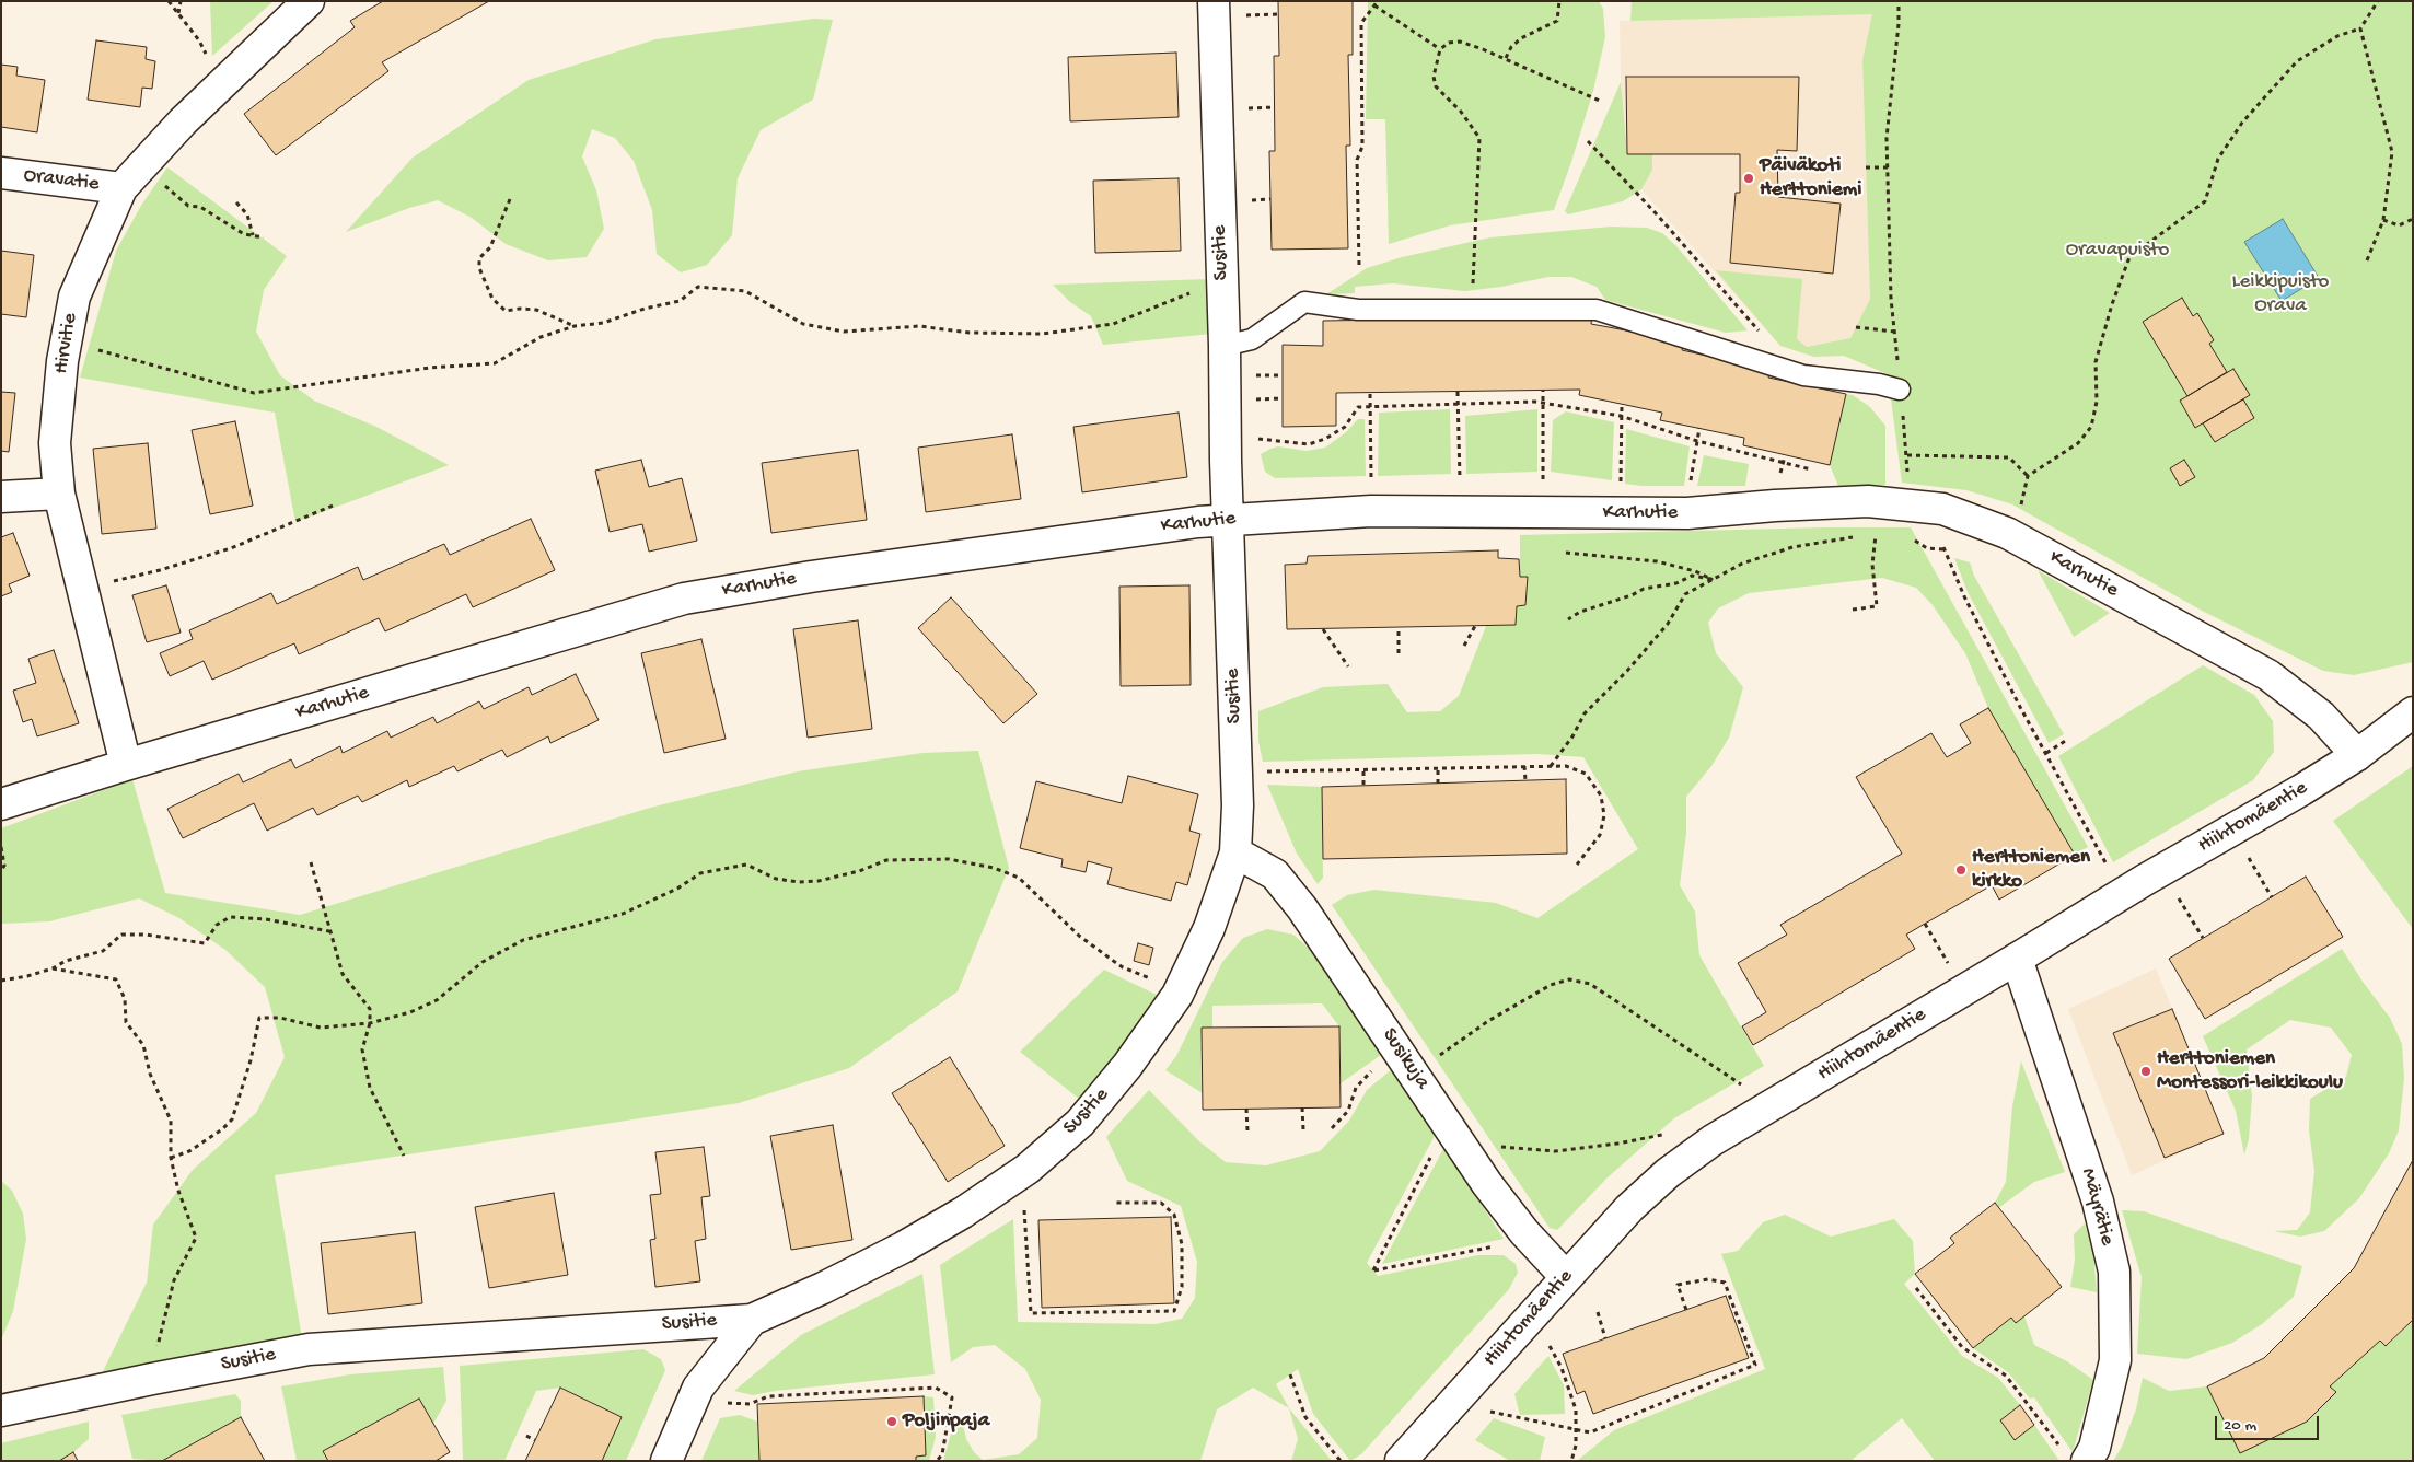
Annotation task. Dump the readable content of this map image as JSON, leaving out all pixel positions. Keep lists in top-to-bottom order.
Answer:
{
  "streets": {
    "street": [
      "Oravatie",
      "Susitie",
      "Hirvitie",
      "Karhutie",
      "Hiihtomäentie",
      "Susikuja",
      "Mäyrätie"
    ]
  },
  "crossings": [
    ["Oravatie", "Hirvitie"],
    ["Susitie", "Karhutie"],
    ["Susitie", "Susikuja"],
    ["Hirvitie", "Karhutie"],
    ["Karhutie", "Hiihtomäentie"],
    ["Hiihtomäentie", "Susikuja"],
    ["Hiihtomäentie", "Mäyrätie"]
  ],
  "parks": ["Oravapuisto", "Leikkipuisto Orava"],
  "places": [
    "Päiväkoti Herttoniemi",
    "Herttoniemen kirkko",
    "Herttoniemen Montessori-leikkikoulu",
    "Poljinpaja"
  ],
  "scale_bar": "20 m"
}
